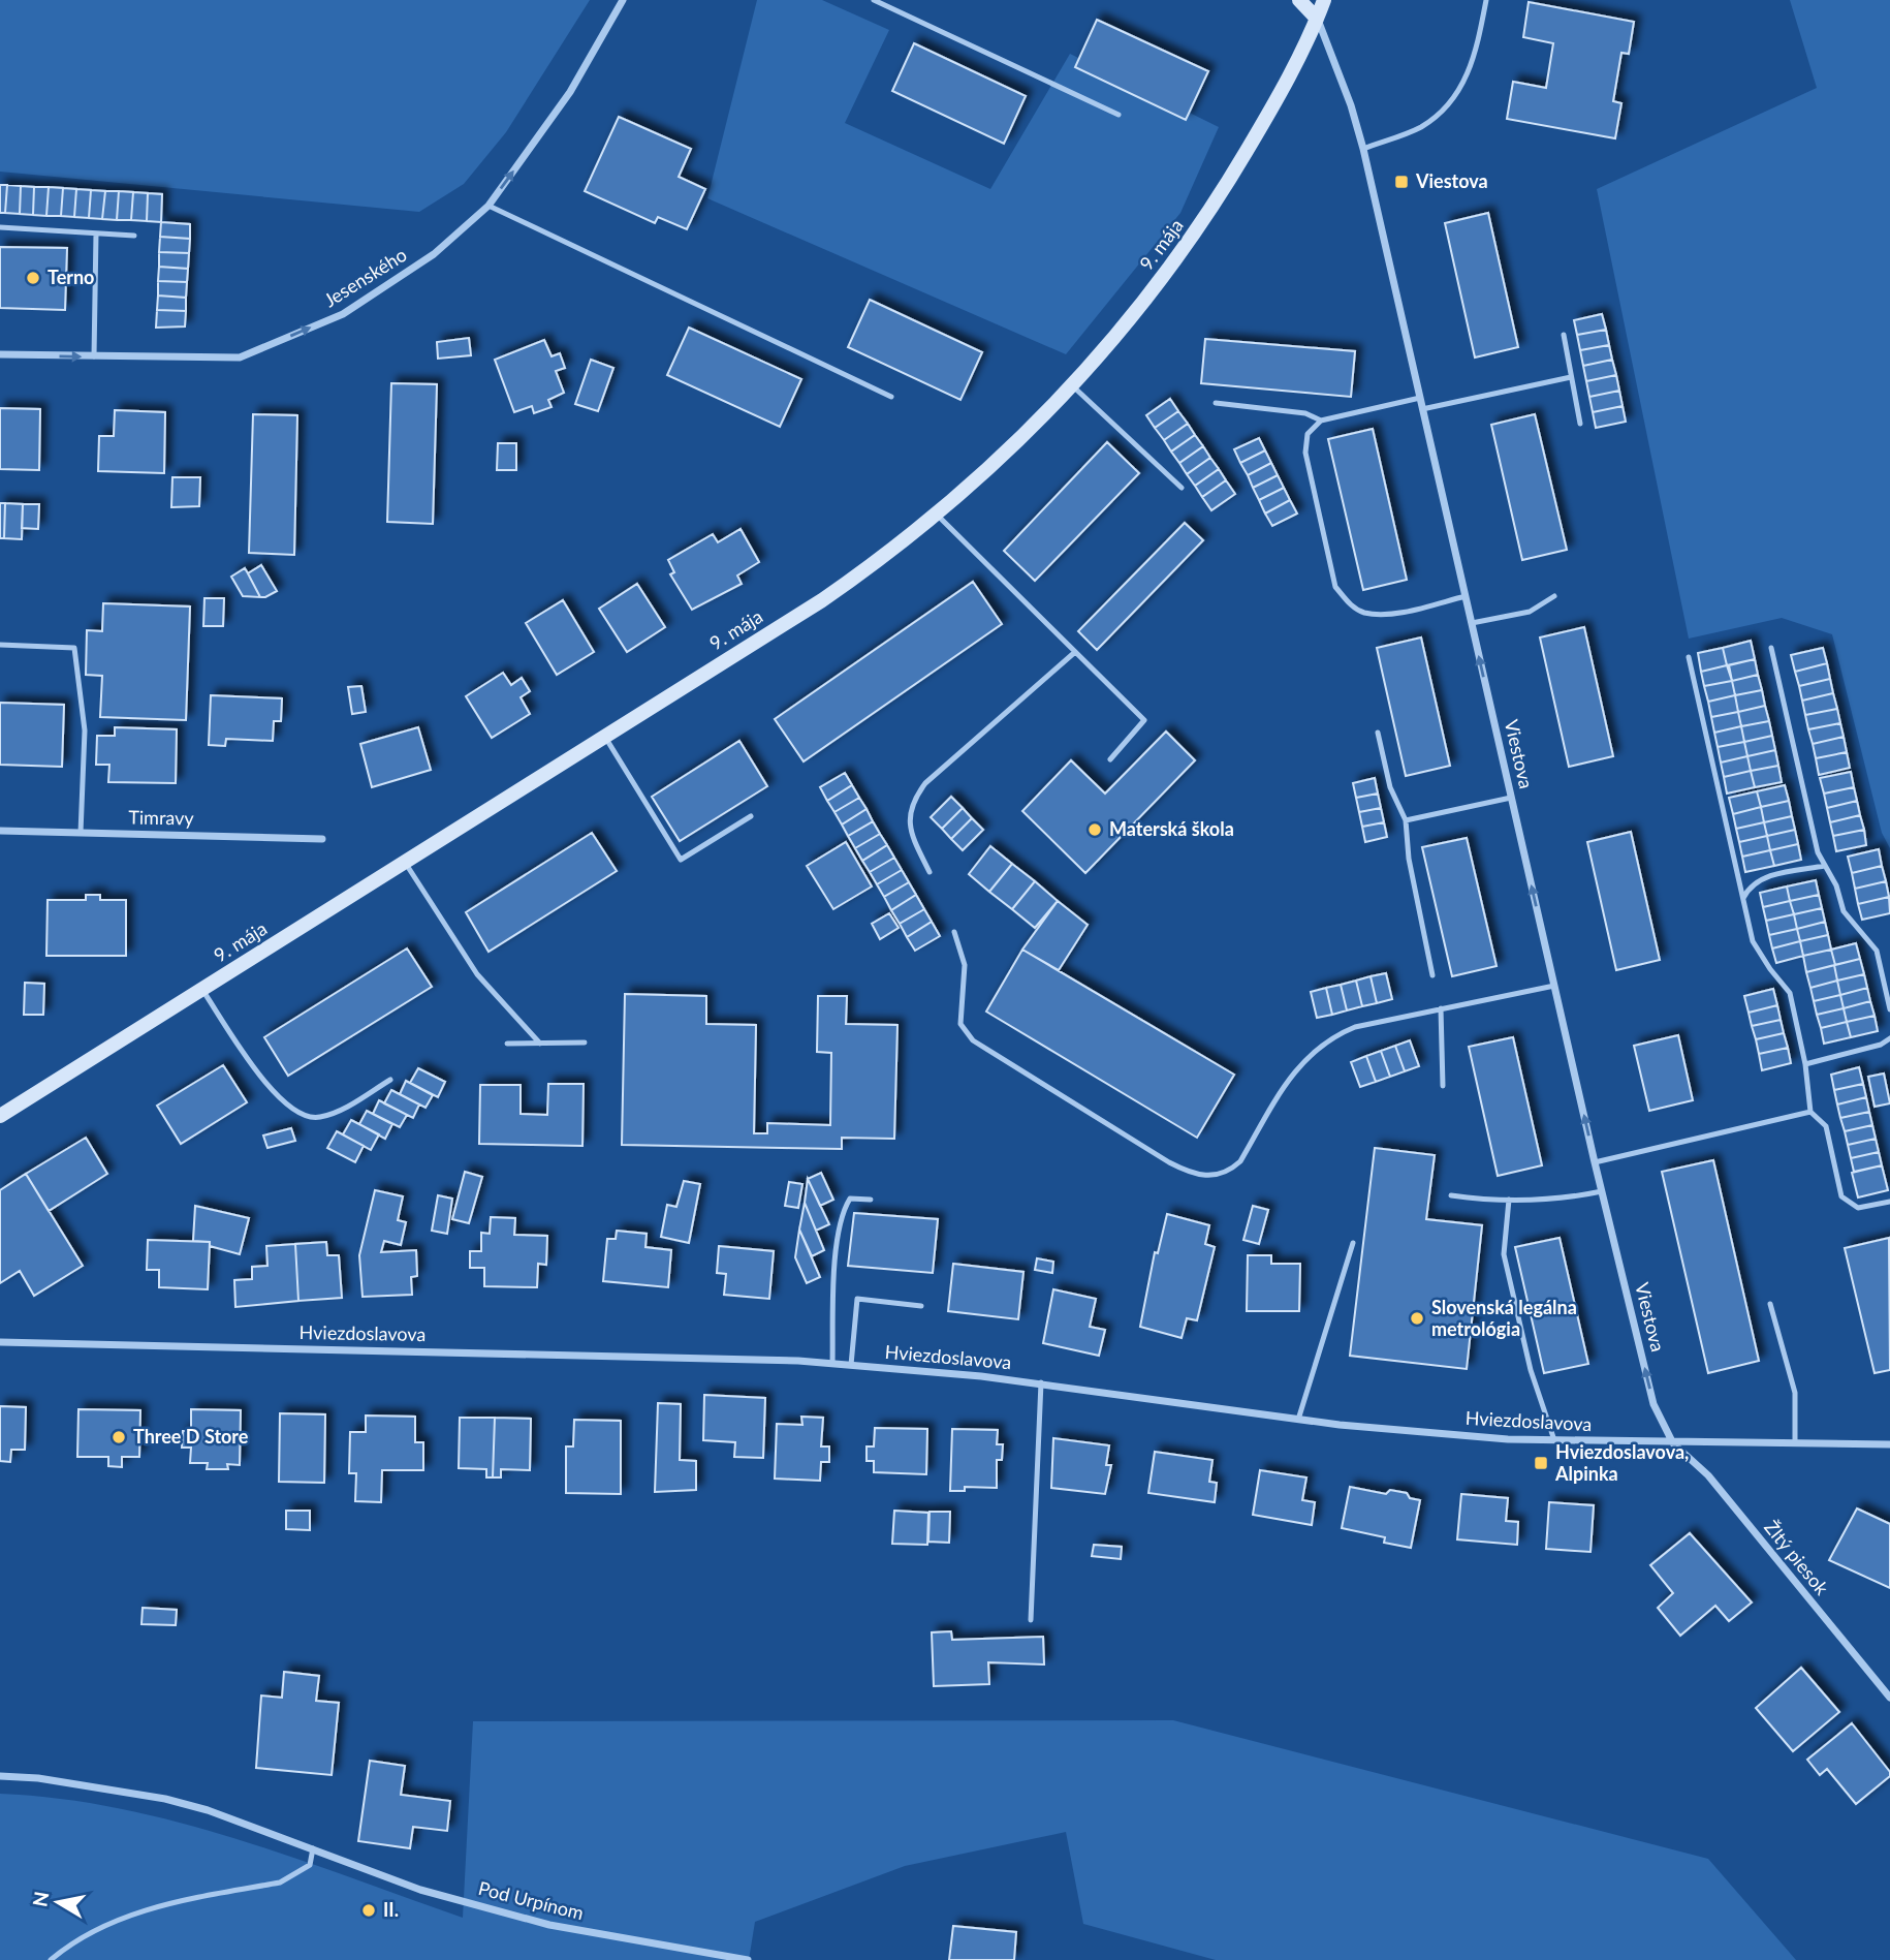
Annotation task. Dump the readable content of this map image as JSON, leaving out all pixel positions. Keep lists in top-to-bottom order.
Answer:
{
  "streets": {
    "main road": ["9. mája"],
    "street": [
      "Jesenského",
      "Viestova",
      "Timravy",
      "Hviezdoslavova",
      "Žltý piesok",
      "Pod Urpínom"
    ]
  },
  "crossings": [
    ["9. mája", "Viestova"],
    ["Viestova", "Hviezdoslavova"],
    ["Viestova", "Žltý piesok"],
    ["Hviezdoslavova", "Žltý piesok"]
  ],
  "one_way": ["Jesenského", "Viestova"],
  "places": {
    "transit": ["Viestova", "Hviezdoslavova, Alpinka"],
    "other": [
      "Terno",
      "Materská škola",
      "Slovenská legálna metrológia",
      "Three D Store",
      "II."
    ]
  },
  "north": "left"
}
